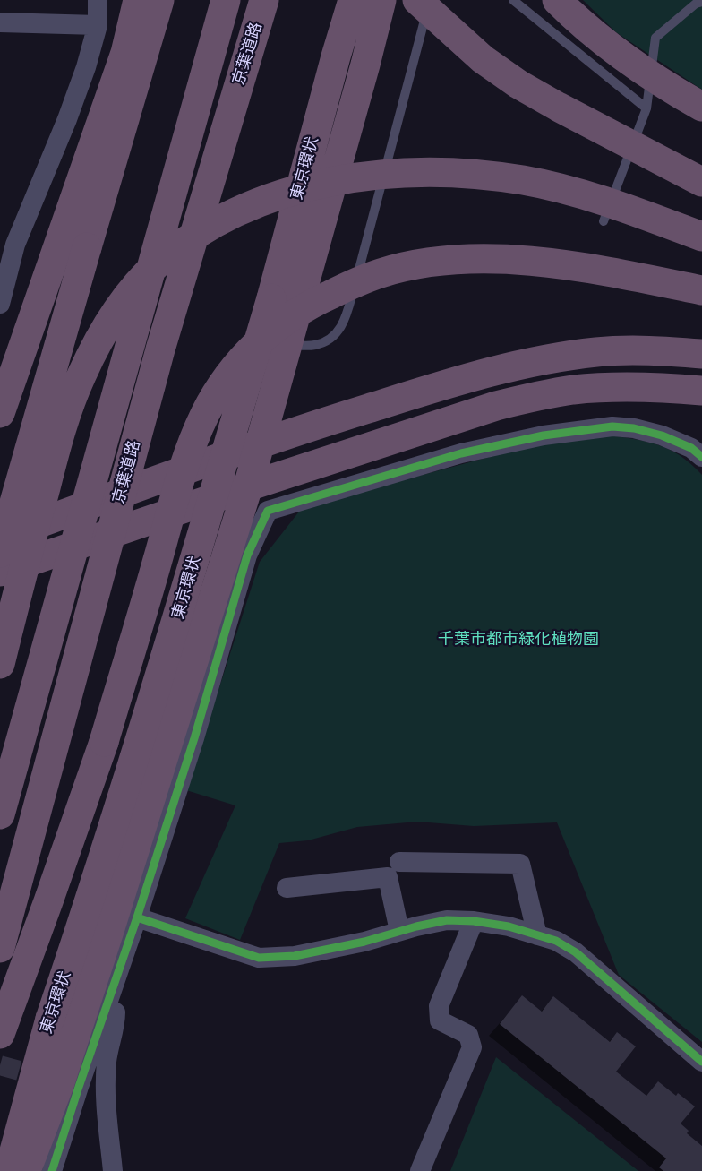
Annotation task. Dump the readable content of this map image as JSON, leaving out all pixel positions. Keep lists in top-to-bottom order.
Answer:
{
  "streets": {
    "highway": ["京葉道路", "東京環状"]
  },
  "parks": ["千葉市都市緑化植物園"]
}
